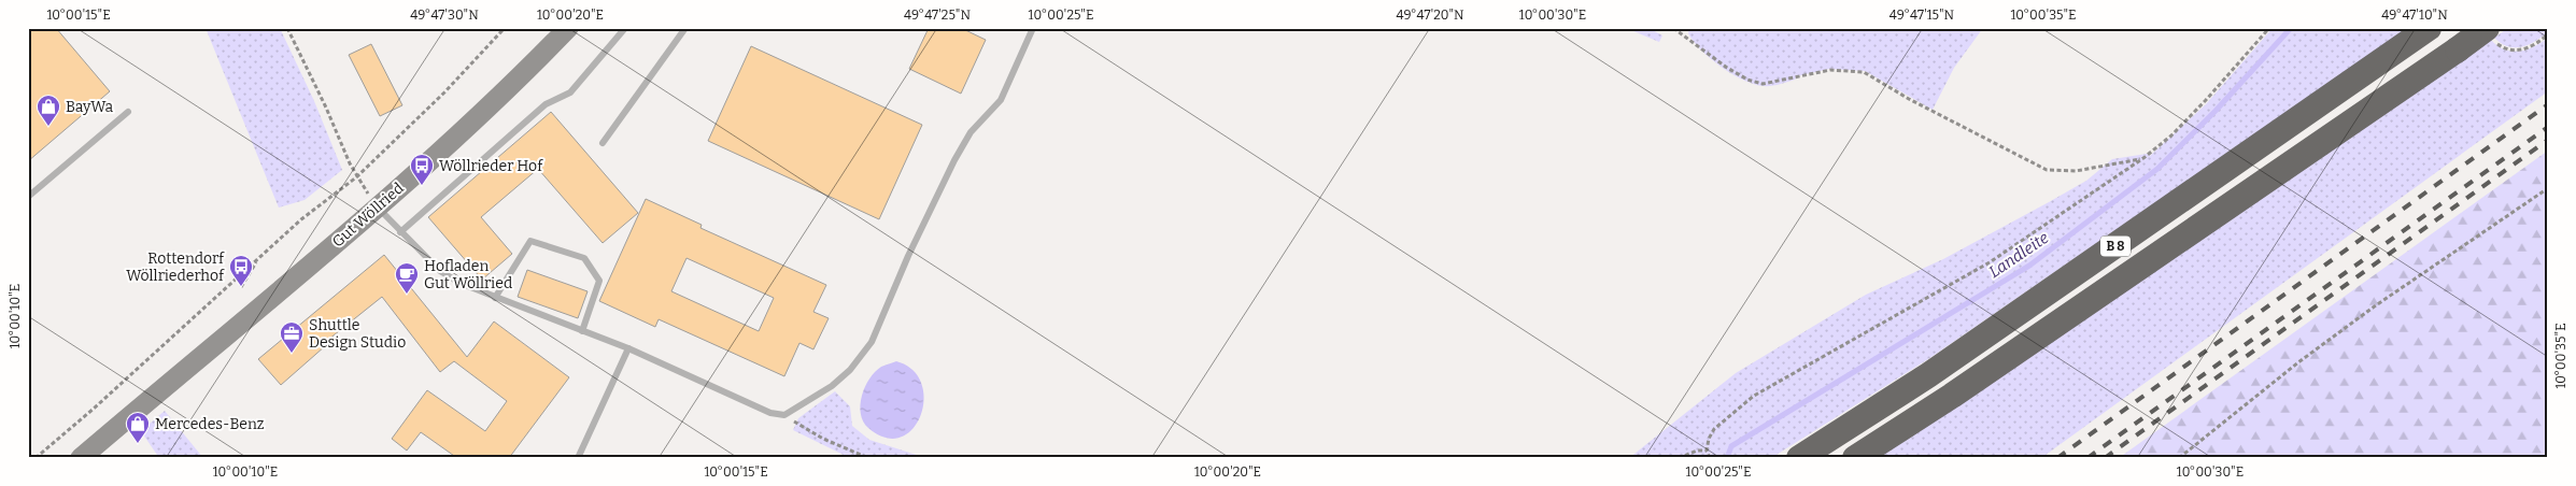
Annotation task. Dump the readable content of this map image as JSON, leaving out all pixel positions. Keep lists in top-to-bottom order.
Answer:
{
  "streets": {
    "highway": ["B 8"],
    "street": ["Gut Wöllried"]
  },
  "water": ["Landleite"],
  "places": {
    "shop": ["BayWa", "Mercedes-Benz"],
    "bus stop": ["Wöllrieder Hof", "Rottendorf Wöllriederhof"],
    "cafe": ["Hofladen Gut Wöllried"],
    "office": ["Shuttle Design Studio"]
  },
  "coordinates": [
    "10°00'15\"E",
    "49°47'30\"N",
    "10°00'20\"E",
    "49°47'25\"N",
    "10°00'25\"E",
    "49°47'20\"N",
    "10°00'30\"E",
    "49°47'15\"N",
    "10°00'35\"E",
    "49°47'10\"N",
    "10°00'10\"E"
  ]
}
